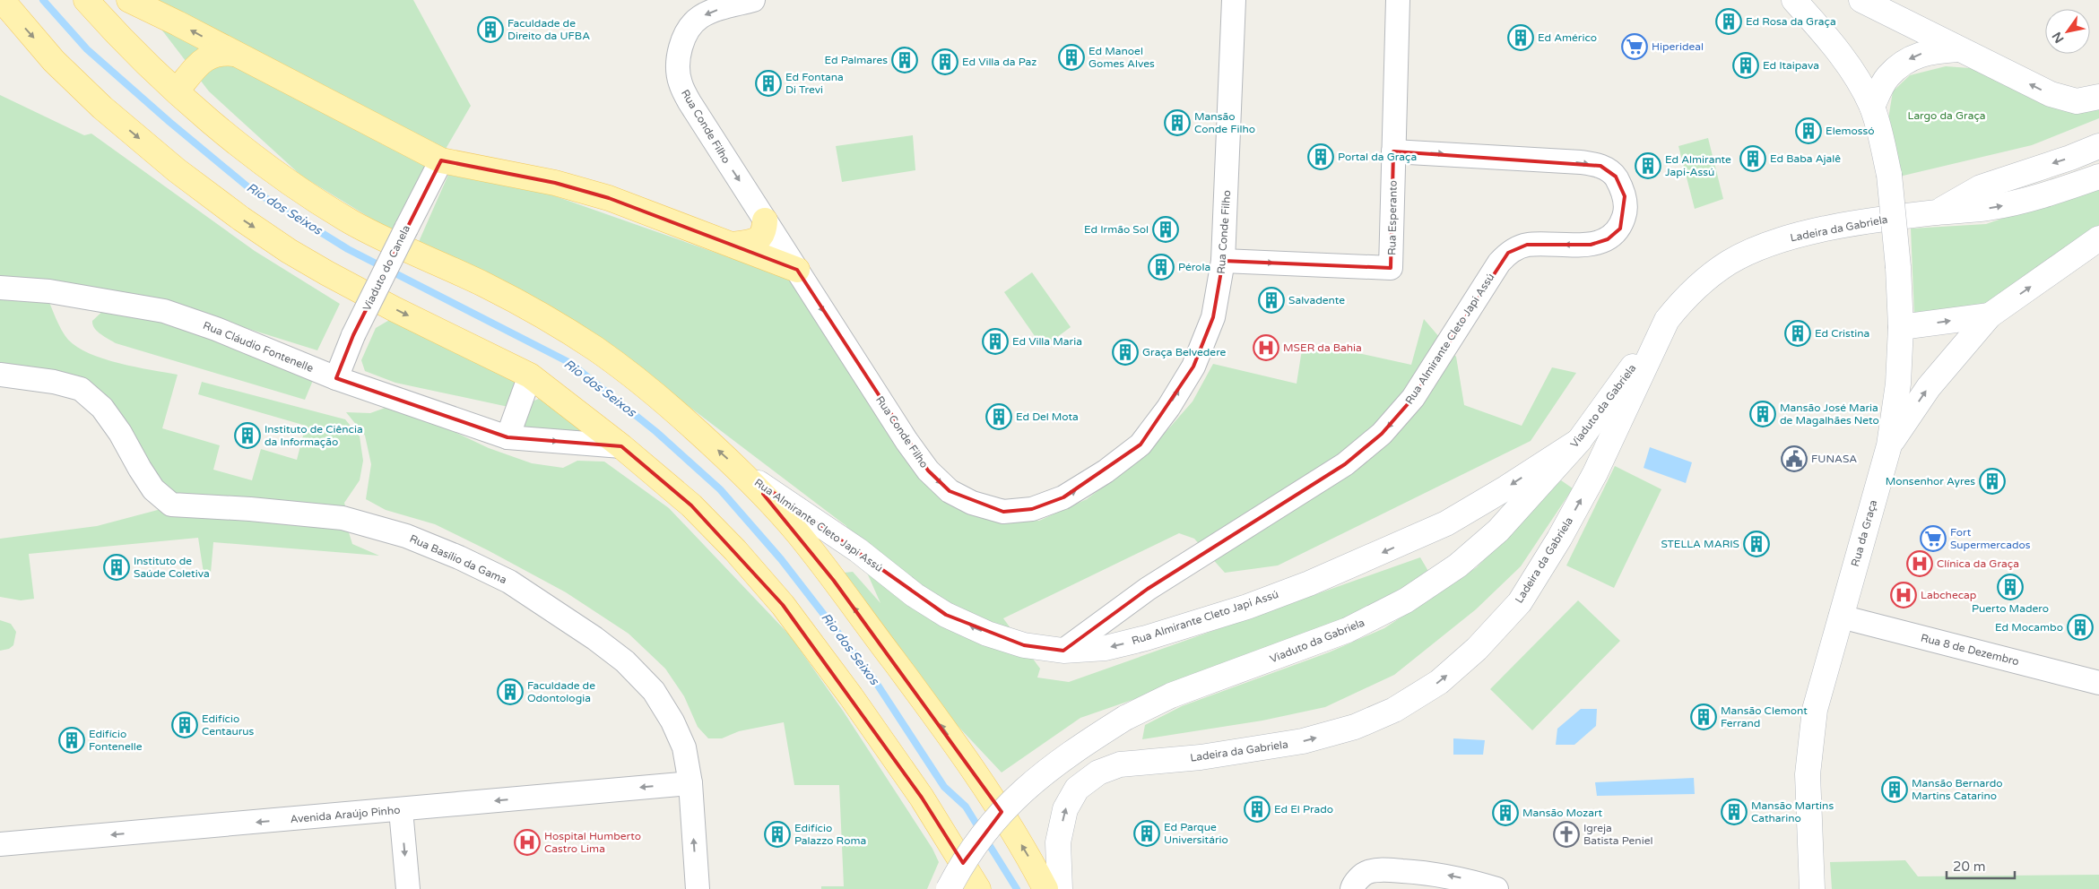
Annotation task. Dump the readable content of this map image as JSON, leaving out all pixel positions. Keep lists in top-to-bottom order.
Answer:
{
  "streets": {
    "main road": [
      "Ladeira da Gabriela",
      "Rua Almirante Cleto Japi Assú",
      "Viaduto da Gabriela",
      "Rua da Graça"
    ],
    "street": [
      "Rua Conde Filho",
      "Rua Esperanto",
      "Viaduto do Canela",
      "Rua Cláudio Fontenelle",
      "Rua Basílio da Gama",
      "Rua 8 de Dezembro",
      "Avenida Araújo Pinho"
    ]
  },
  "crossings": [
    ["Rua Conde Filho", "Rua Esperanto"],
    ["Rua Esperanto", "Rua Almirante Cleto Japi Assú"],
    ["Ladeira da Gabriela", "Viaduto da Gabriela"],
    ["Viaduto do Canela", "Rua Cláudio Fontenelle"],
    ["Rua Almirante Cleto Japi Assú", "Viaduto da Gabriela"],
    ["Rua da Graça", "Rua 8 de Dezembro"],
    ["Rua Basílio da Gama", "Avenida Araújo Pinho"]
  ],
  "one_way": ["Avenida Araújo Pinho"],
  "water": ["Rio dos Seixos"],
  "parks": ["Largo da Graça"],
  "places": {
    "building": [
      "Ed Rosa da Graça",
      "Faculdade de Direito da UFBA",
      "Ed Américo",
      "Ed Manoel Gomes Alves",
      "Ed Palmares",
      "Ed Villa da Paz",
      "Ed Itaipava",
      "Ed Fontana Di Trevi",
      "Mansão Conde Filho",
      "Elemossó",
      "Portal da Graça",
      "Ed Baba Ajalê",
      "Ed Almirante Japi-Assú",
      "Ed Irmão Sol",
      "Pérola",
      "Salvadente",
      "Ed Cristina",
      "Ed Villa Maria",
      "Graça Belvedere",
      "Mansão José Maria de Magalhães Neto",
      "Ed Del Mota",
      "Instituto de Ciência da Informação",
      "Monsenhor Ayres",
      "STELLA MARIS",
      "Instituto de Saúde Coletiva",
      "Puerto Madero",
      "Ed Mocambo",
      "Faculdade de Odontologia",
      "Mansão Clemont Ferrand",
      "Edifício Centaurus",
      "Edifício Fontenelle",
      "Mansão Bernardo Martins Catarino",
      "Ed El Prado",
      "Mansão Martins Catharino",
      "Mansão Mozart",
      "Ed Parque Universitário",
      "Edifício Palazzo Roma"
    ],
    "supermarket": ["Hiperideal", "Fort Supermercados"],
    "hospital": [
      "MSER da Bahia",
      "Clínica da Graça",
      "Labchecap",
      "Hospital Humberto Castro Lima"
    ],
    "public building": ["FUNASA"],
    "church": ["Igreja Batista Peniel"]
  },
  "scale_bar": "20 m",
  "north": "bottom left"
}
